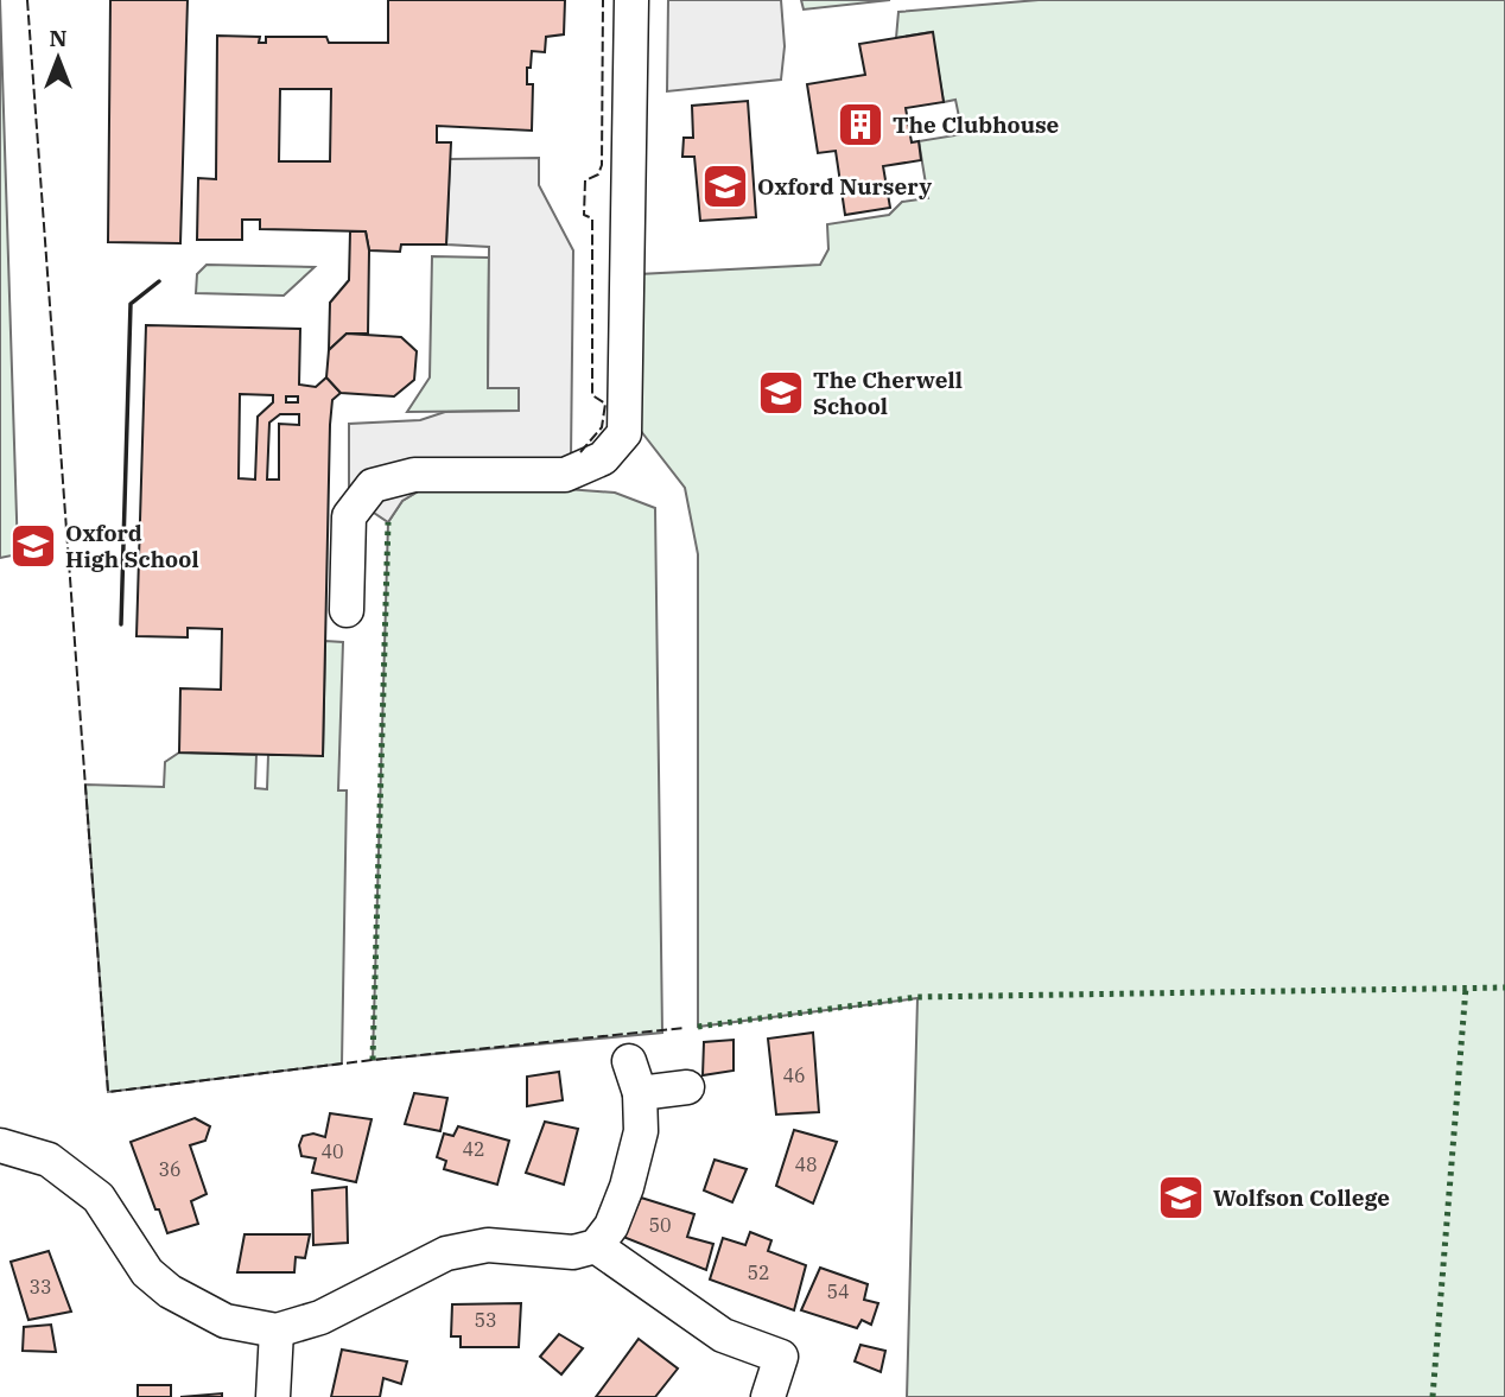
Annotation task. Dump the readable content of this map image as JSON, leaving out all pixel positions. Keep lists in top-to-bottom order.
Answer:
{
  "places": {
    "building": ["The Clubhouse"],
    "school or university": [
      "Oxford Nursery",
      "The Cherwell School",
      "Oxford High School",
      "Wolfson College"
    ]
  },
  "house_numbers": [
    "46",
    "42",
    "40",
    "48",
    "36",
    "50",
    "52",
    "33",
    "54",
    "53"
  ],
  "north": "top"
}
